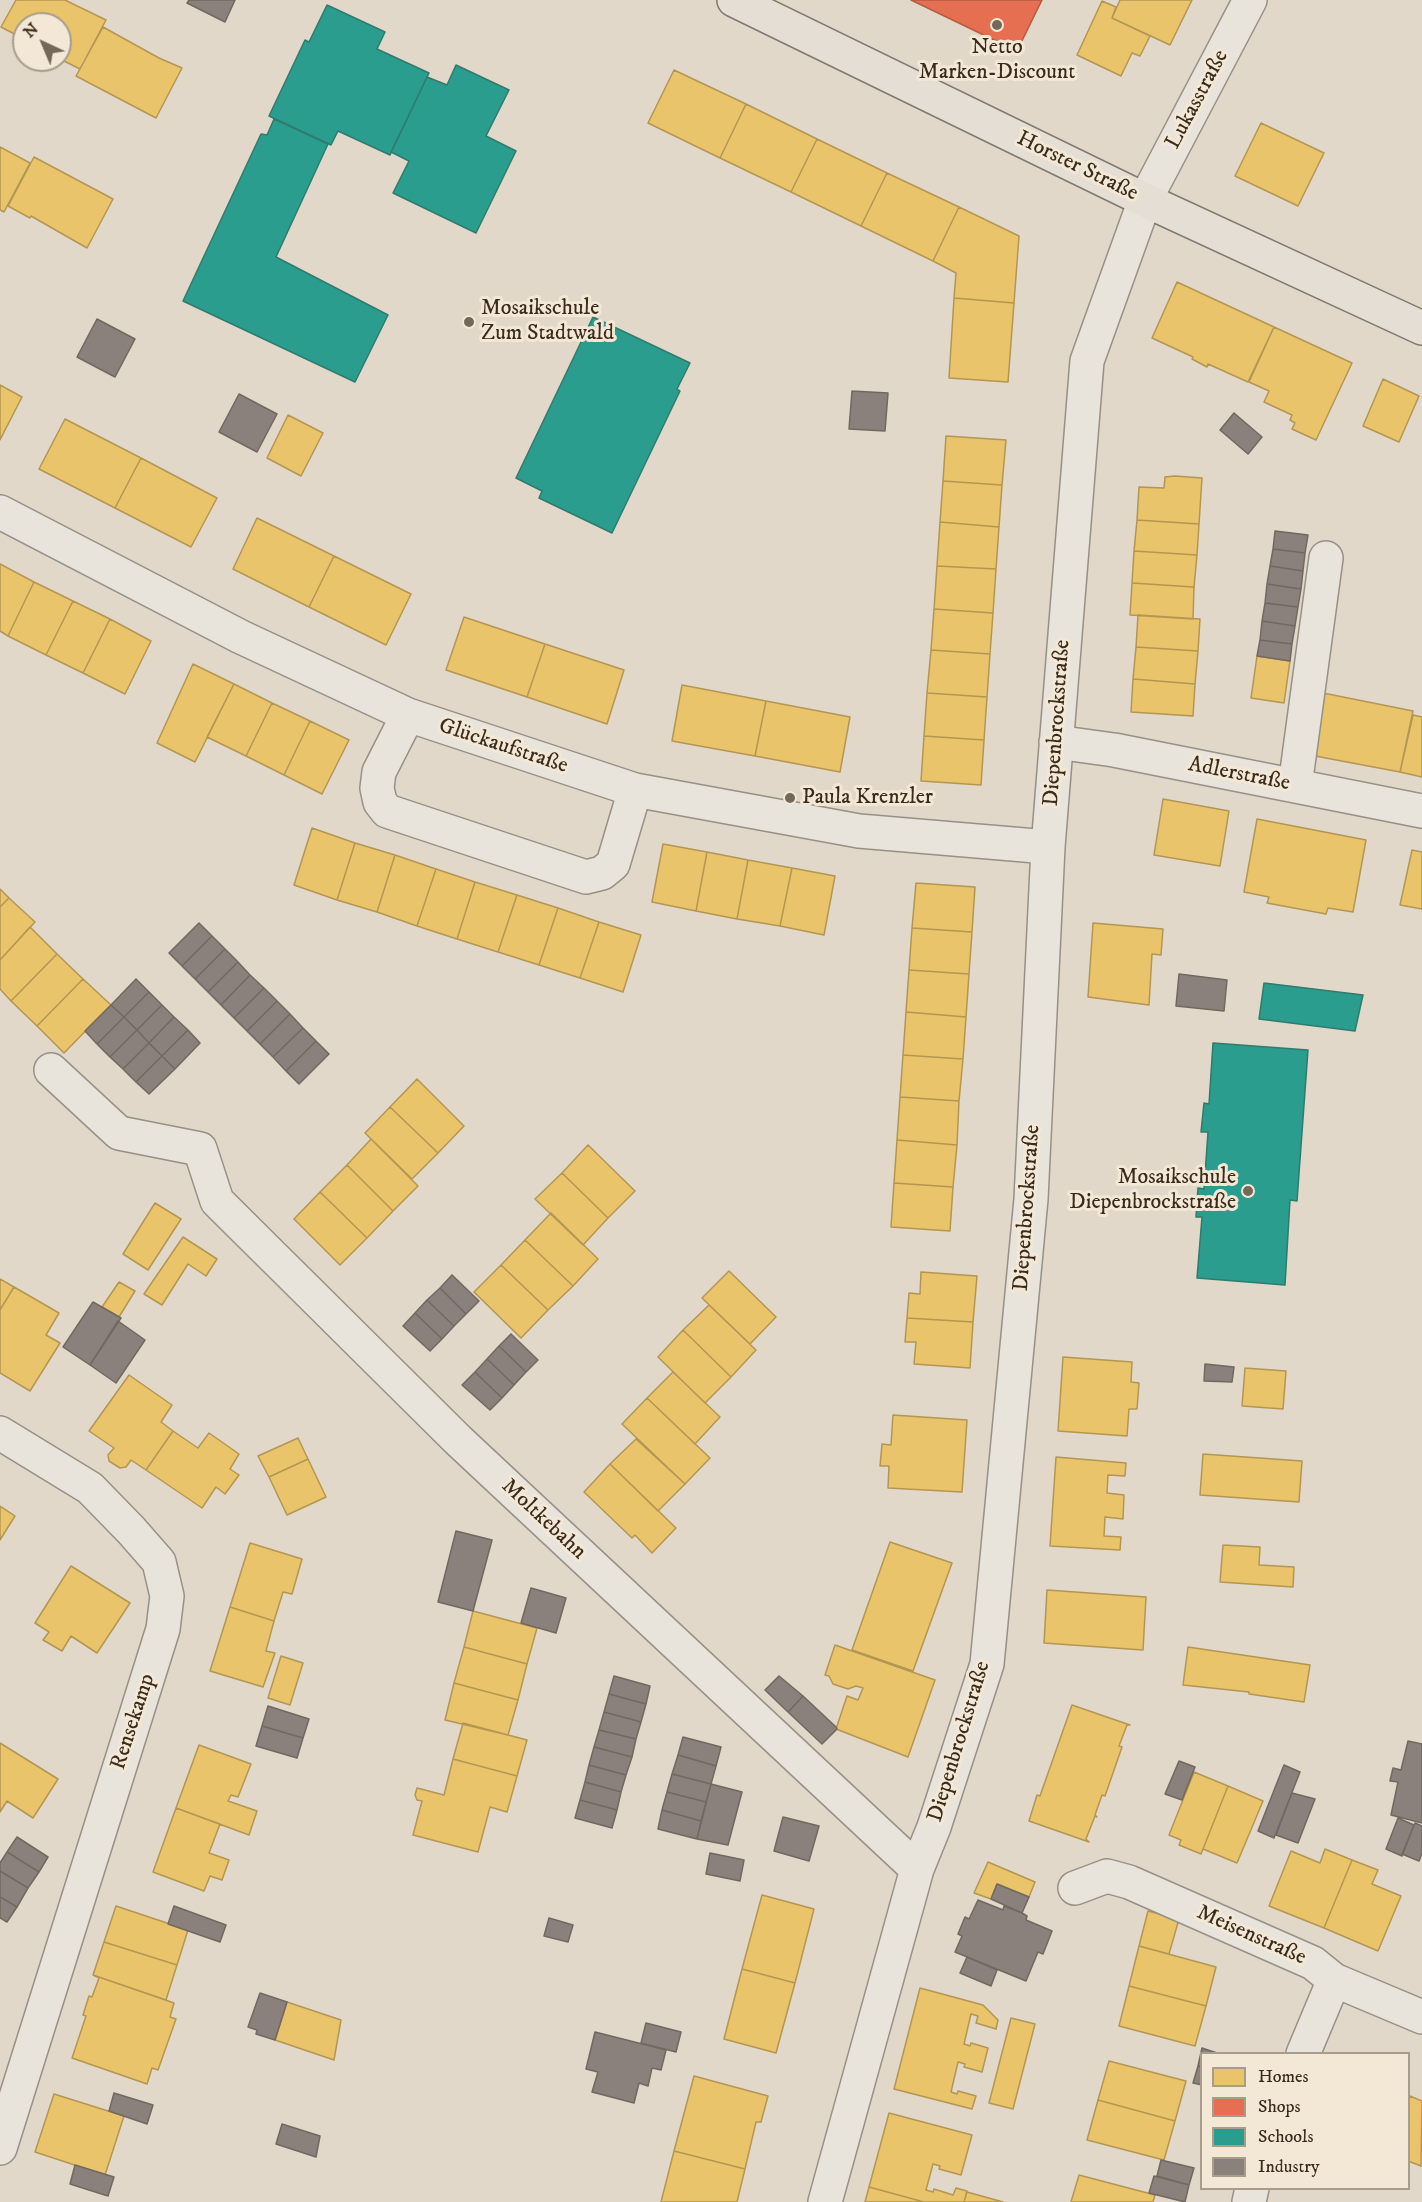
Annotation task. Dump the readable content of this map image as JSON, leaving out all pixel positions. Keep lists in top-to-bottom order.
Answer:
{
  "streets": {
    "main road": ["Horster Straße"],
    "street": [
      "Lukasstraße",
      "Diepenbrockstraße",
      "Glückaufstraße",
      "Adlerstraße",
      "Moltkebahn",
      "Rensekamp",
      "Meisenstraße"
    ]
  },
  "crossings": [
    ["Lukasstraße", "Horster Straße"],
    ["Lukasstraße", "Diepenbrockstraße"],
    ["Horster Straße", "Diepenbrockstraße"],
    ["Diepenbrockstraße", "Glückaufstraße"],
    ["Diepenbrockstraße", "Adlerstraße"],
    ["Diepenbrockstraße", "Moltkebahn"]
  ],
  "places": [
    "Netto Marken-Discount",
    "Mosaikschule Zum Stadtwald",
    "Paula Krenzler",
    "Mosaikschule Diepenbrockstraße"
  ],
  "legend": [
    "Homes",
    "Shops",
    "Schools",
    "Industry"
  ],
  "north": "top left"
}
